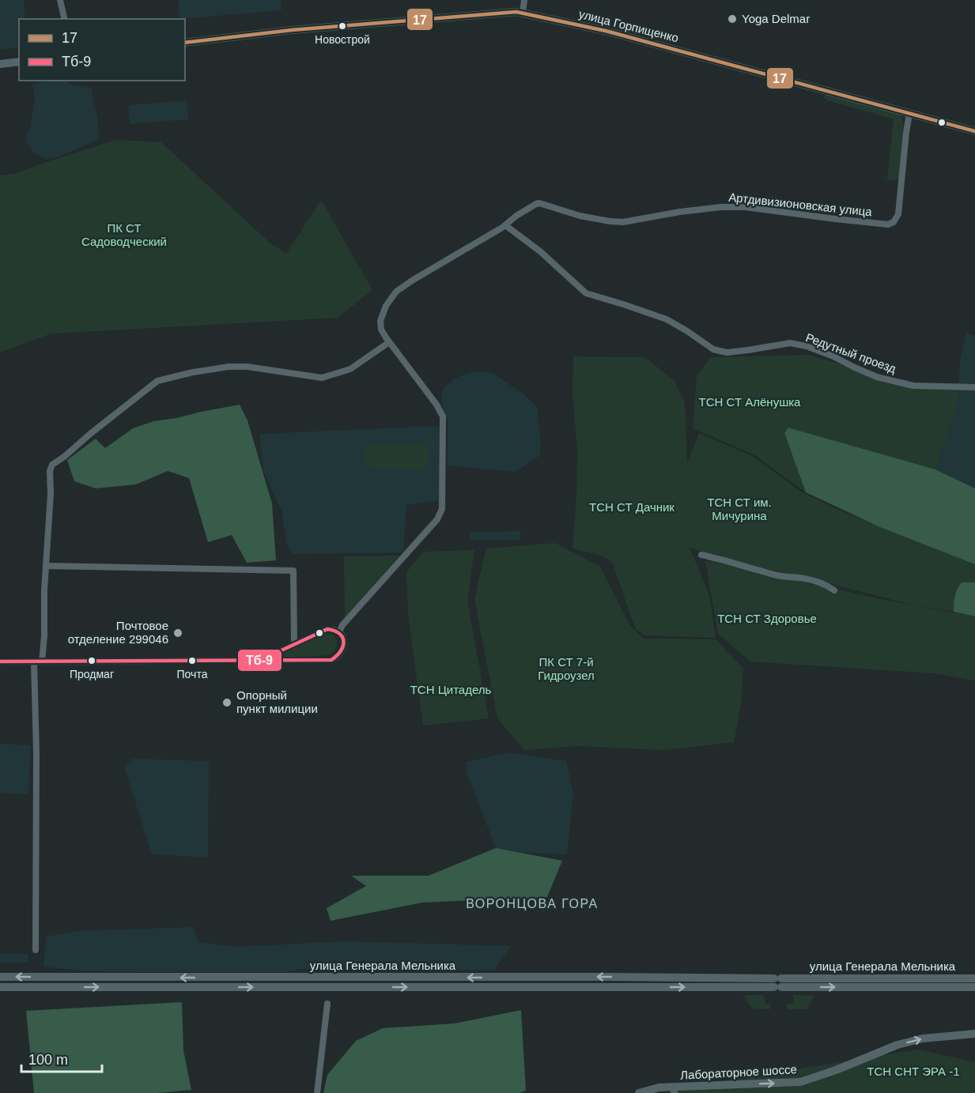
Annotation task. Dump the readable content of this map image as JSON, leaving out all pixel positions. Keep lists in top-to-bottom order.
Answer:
{
  "streets": {
    "main road": ["улица Горпищенко", "улица Генерала Мельника", "Лабораторное шоссе"],
    "street": ["Артдивизионовская улица", "Редутный проезд"]
  },
  "crossings": [
    ["улица Горпищенко", "Артдивизионовская улица"],
    ["Артдивизионовская улица", "Редутный проезд"]
  ],
  "one_way": ["Лабораторное шоссе"],
  "districts": ["ВОРОНЦОВА ГОРА"],
  "parks": [
    "ПК СТ Садоводческий",
    "ТСН СТ Алёнушка",
    "ТСН СТ им. Мичурина",
    "ТСН СТ Дачник",
    "ТСН СТ Здоровье",
    "ПК СТ 7-й Гидроузел",
    "ТСН Цитадель",
    "ТСН СНТ ЭРА -1"
  ],
  "places": [
    "Yoga Delmar",
    "Новострой",
    "Почтовое отделение 299046",
    "Продмаг",
    "Почта",
    "Опорный пункт милиции"
  ],
  "lines": ["transit line 17", "transit line Тб-9"],
  "legend": ["17", "Тб-9"],
  "scale_bar": "100 m"
}
